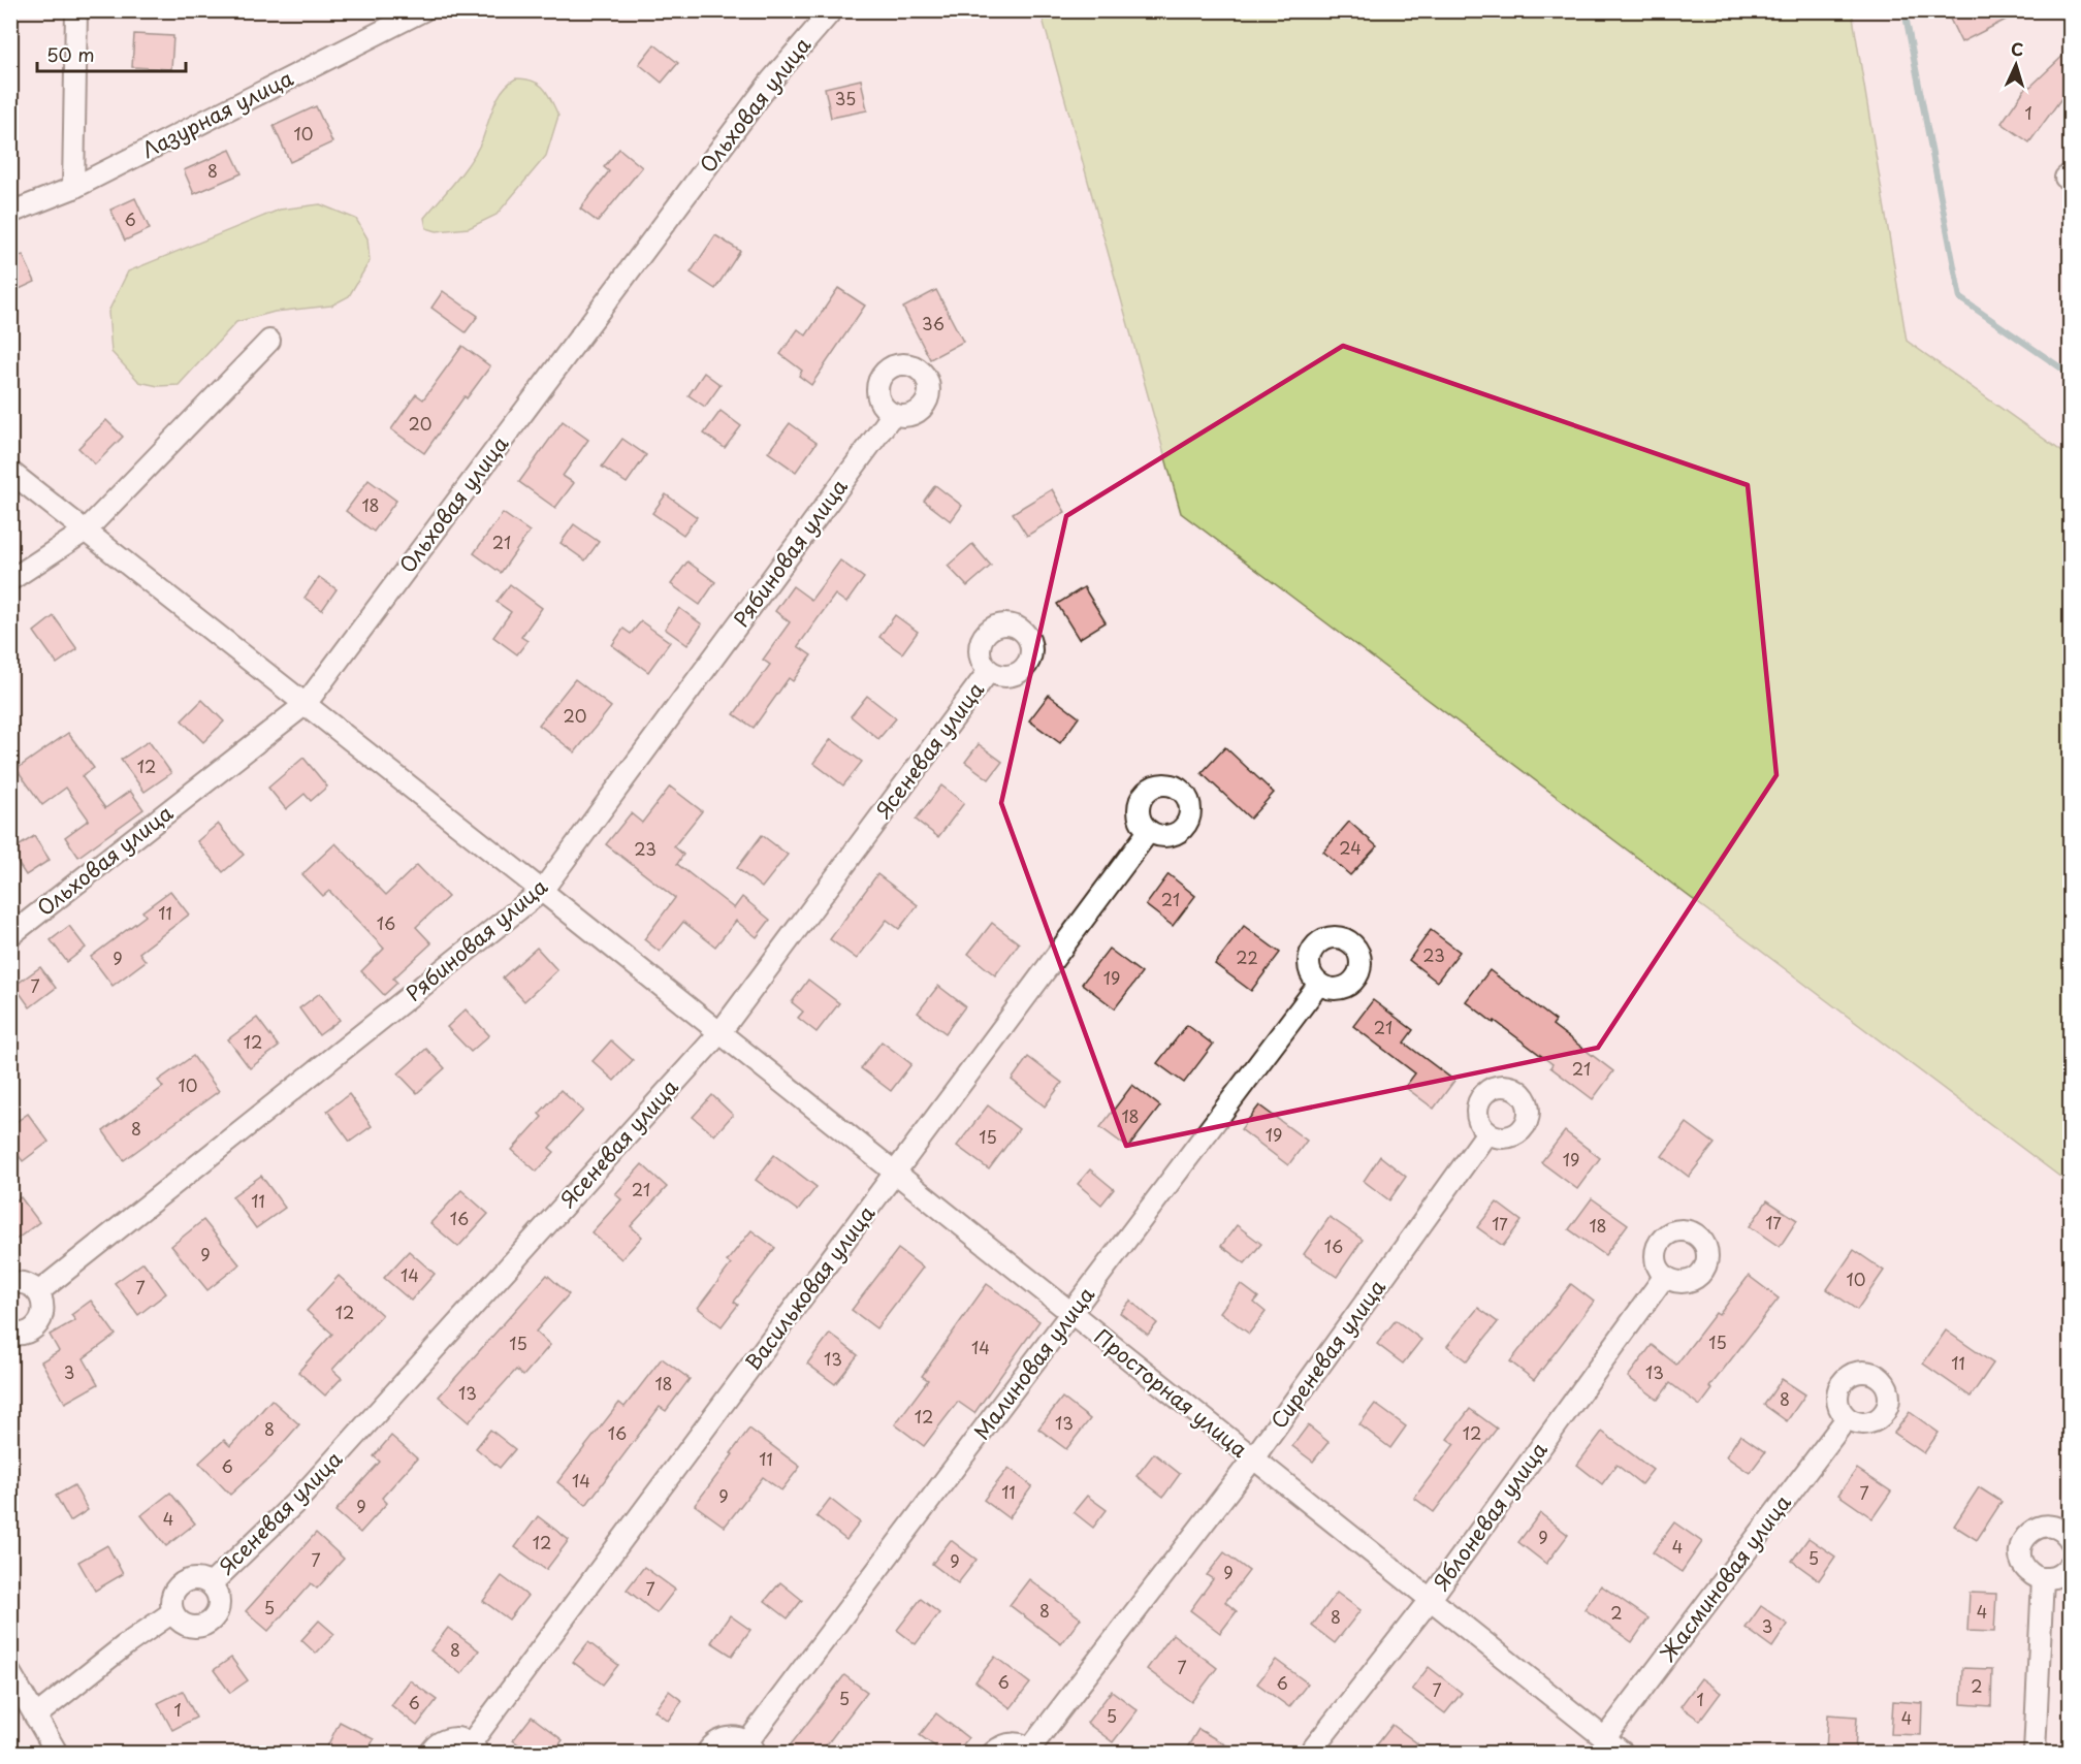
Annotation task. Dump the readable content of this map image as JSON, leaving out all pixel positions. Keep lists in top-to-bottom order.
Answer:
{
  "streets": {
    "street": [
      "Ольховая улица",
      "Лазурная улица",
      "Рябиновая улица",
      "Ясеневая улица",
      "Васильковая улица",
      "Сиреневая улица",
      "Малиновая улица",
      "Просторная улица",
      "Яблоневая улица",
      "Жасминовая улица"
    ]
  },
  "crossings": [
    ["Ольховая улица", "Просторная улица"],
    ["Рябиновая улица", "Просторная улица"],
    ["Ясеневая улица", "Просторная улица"],
    ["Васильковая улица", "Просторная улица"],
    ["Сиреневая улица", "Просторная улица"],
    ["Малиновая улица", "Просторная улица"],
    ["Просторная улица", "Яблоневая улица"],
    ["Просторная улица", "Жасминовая улица"]
  ],
  "house_numbers": [
    "35",
    "1",
    "10",
    "8",
    "6",
    "36",
    "20",
    "18",
    "21",
    "20",
    "12",
    "24",
    "23",
    "21",
    "11",
    "16",
    "23",
    "22",
    "9",
    "19",
    "7",
    "21",
    "12",
    "21",
    "10",
    "18",
    "8",
    "19",
    "15",
    "19",
    "21",
    "11",
    "16",
    "17",
    "17",
    "18",
    "16",
    "9",
    "14",
    "10",
    "7",
    "12",
    "15",
    "15",
    "14",
    "13",
    "11",
    "3",
    "13",
    "18",
    "13",
    "8",
    "12",
    "13",
    "8",
    "16",
    "12",
    "11",
    "6",
    "14",
    "11",
    "7",
    "9",
    "9",
    "4",
    "9",
    "12",
    "4",
    "5",
    "7",
    "9",
    "9",
    "7",
    "5",
    "8",
    "4",
    "2",
    "8",
    "3",
    "8",
    "7",
    "6",
    "6",
    "2",
    "7",
    "5",
    "1",
    "6",
    "1",
    "5",
    "4"
  ],
  "scale_bar": "50 m",
  "north": "top"
}
